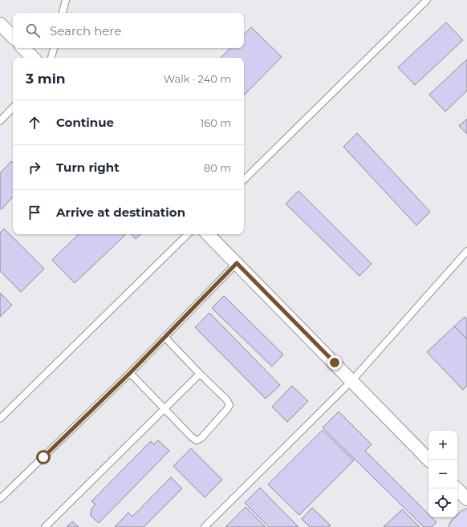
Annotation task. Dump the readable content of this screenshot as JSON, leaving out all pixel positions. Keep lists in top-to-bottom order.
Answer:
{
  "page": {
    "search": "Search here",
    "heading": ["3 min", "Walk · 240 m"],
    "list": [
      ["Continue", "160 m"],
      ["Turn right", "80 m"],
      "Arrive at destination"
    ],
    "map_buttons": ["+", "−"]
  }
}
